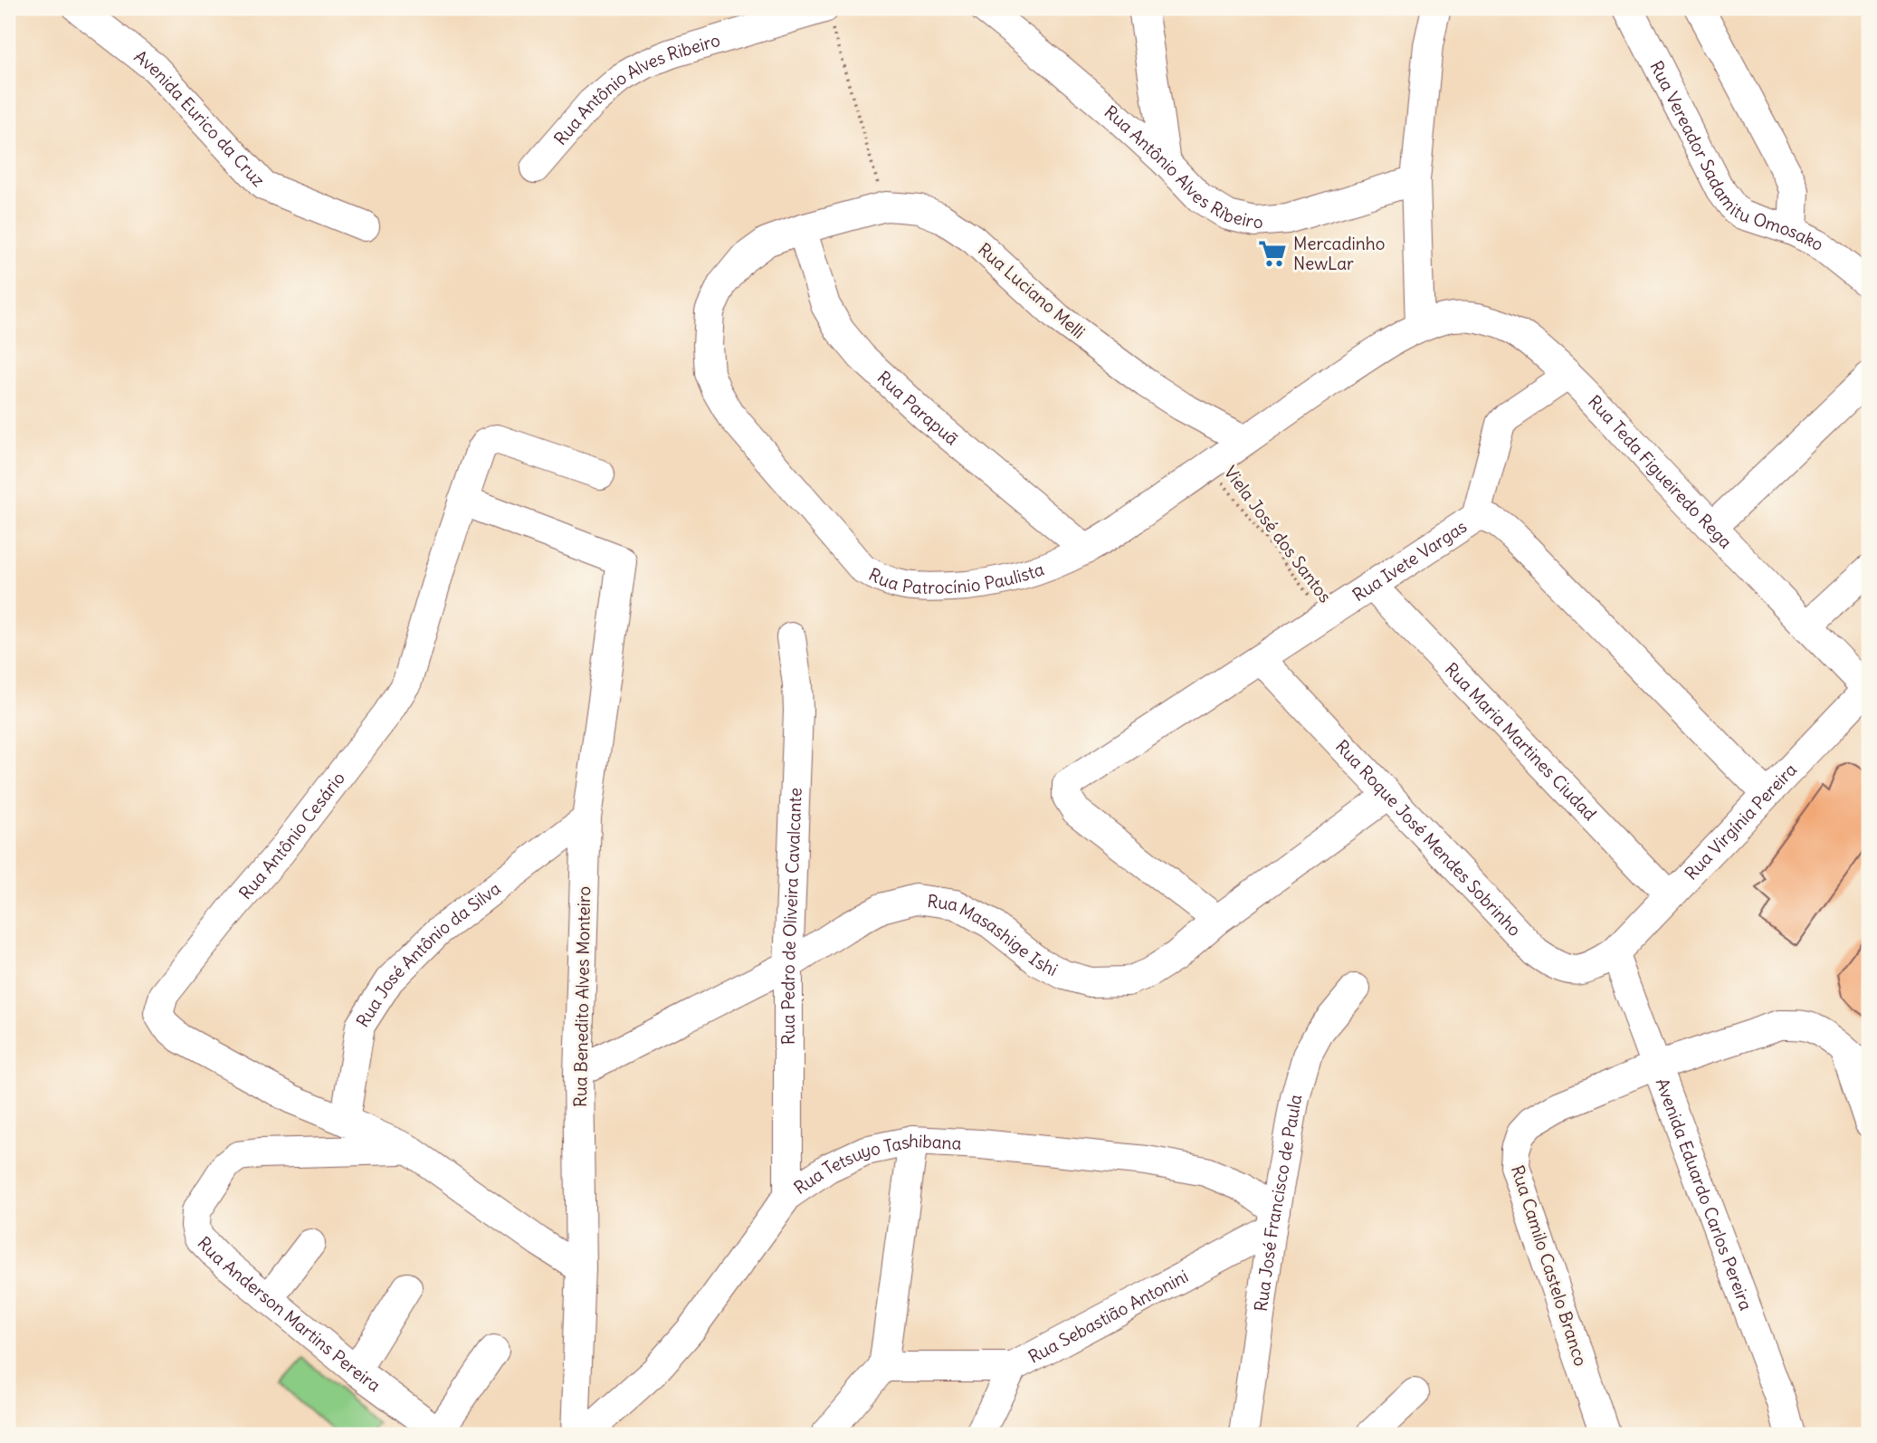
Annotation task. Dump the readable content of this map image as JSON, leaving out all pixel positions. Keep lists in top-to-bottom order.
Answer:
{
  "streets": {
    "street": [
      "Rua Antônio Alves Ribeiro",
      "Avenida Eurico da Cruz",
      "Rua Vereador Sadamitu Omosako",
      "Rua Luciano Melli",
      "Rua Parapuã",
      "Rua Teda Figueiredo Rega",
      "Rua Ivete Vargas",
      "Rua Patrocínio Paulista",
      "Rua Maria Martines Ciudad",
      "Rua Virgínia Pereira",
      "Rua Antônio Cesário",
      "Rua Roque José Mendes Sobrinho",
      "Rua Pedro de Oliveira Cavalcante",
      "Rua Masashige Ishi",
      "Rua José Antônio da Silva",
      "Rua Benedito Alves Monteiro",
      "Rua Tetsuyo Tashibana",
      "Avenida Eduardo Carlos Pereira",
      "Rua José Francisco de Paula",
      "Rua Camilo Castelo Branco",
      "Rua Anderson Martins Pereira",
      "Rua Sebastião Antonini"
    ],
    "path": ["Viela José dos Santos"]
  },
  "crossings": [
    ["Rua Luciano Melli", "Rua Parapuã"],
    ["Rua Luciano Melli", "Rua Patrocínio Paulista"],
    ["Rua Parapuã", "Rua Patrocínio Paulista"],
    ["Rua Teda Figueiredo Rega", "Rua Patrocínio Paulista"],
    ["Rua Teda Figueiredo Rega", "Rua Virgínia Pereira"],
    ["Viela José dos Santos", "Rua Ivete Vargas"],
    ["Viela José dos Santos", "Rua Patrocínio Paulista"],
    ["Rua Ivete Vargas", "Rua Maria Martines Ciudad"],
    ["Rua Ivete Vargas", "Rua Virgínia Pereira"],
    ["Rua Ivete Vargas", "Rua Roque José Mendes Sobrinho"],
    ["Rua Ivete Vargas", "Rua Masashige Ishi"],
    ["Rua Maria Martines Ciudad", "Rua Virgínia Pereira"],
    ["Rua Virgínia Pereira", "Rua Roque José Mendes Sobrinho"],
    ["Rua Virgínia Pereira", "Avenida Eduardo Carlos Pereira"],
    ["Rua Antônio Cesário", "Rua José Antônio da Silva"],
    ["Rua Antônio Cesário", "Rua Benedito Alves Monteiro"],
    ["Rua Roque José Mendes Sobrinho", "Rua Masashige Ishi"],
    ["Rua Roque José Mendes Sobrinho", "Avenida Eduardo Carlos Pereira"],
    ["Rua Pedro de Oliveira Cavalcante", "Rua Masashige Ishi"],
    ["Rua Pedro de Oliveira Cavalcante", "Rua Tetsuyo Tashibana"],
    ["Rua Masashige Ishi", "Rua Benedito Alves Monteiro"],
    ["Rua José Antônio da Silva", "Rua Benedito Alves Monteiro"],
    ["Rua Tetsuyo Tashibana", "Rua José Francisco de Paula"],
    ["Rua Tetsuyo Tashibana", "Rua Sebastião Antonini"],
    ["Avenida Eduardo Carlos Pereira", "Rua Camilo Castelo Branco"],
    ["Rua José Francisco de Paula", "Rua Sebastião Antonini"]
  ],
  "places": {
    "supermarket": ["Mercadinho NewLar"]
  }
}
